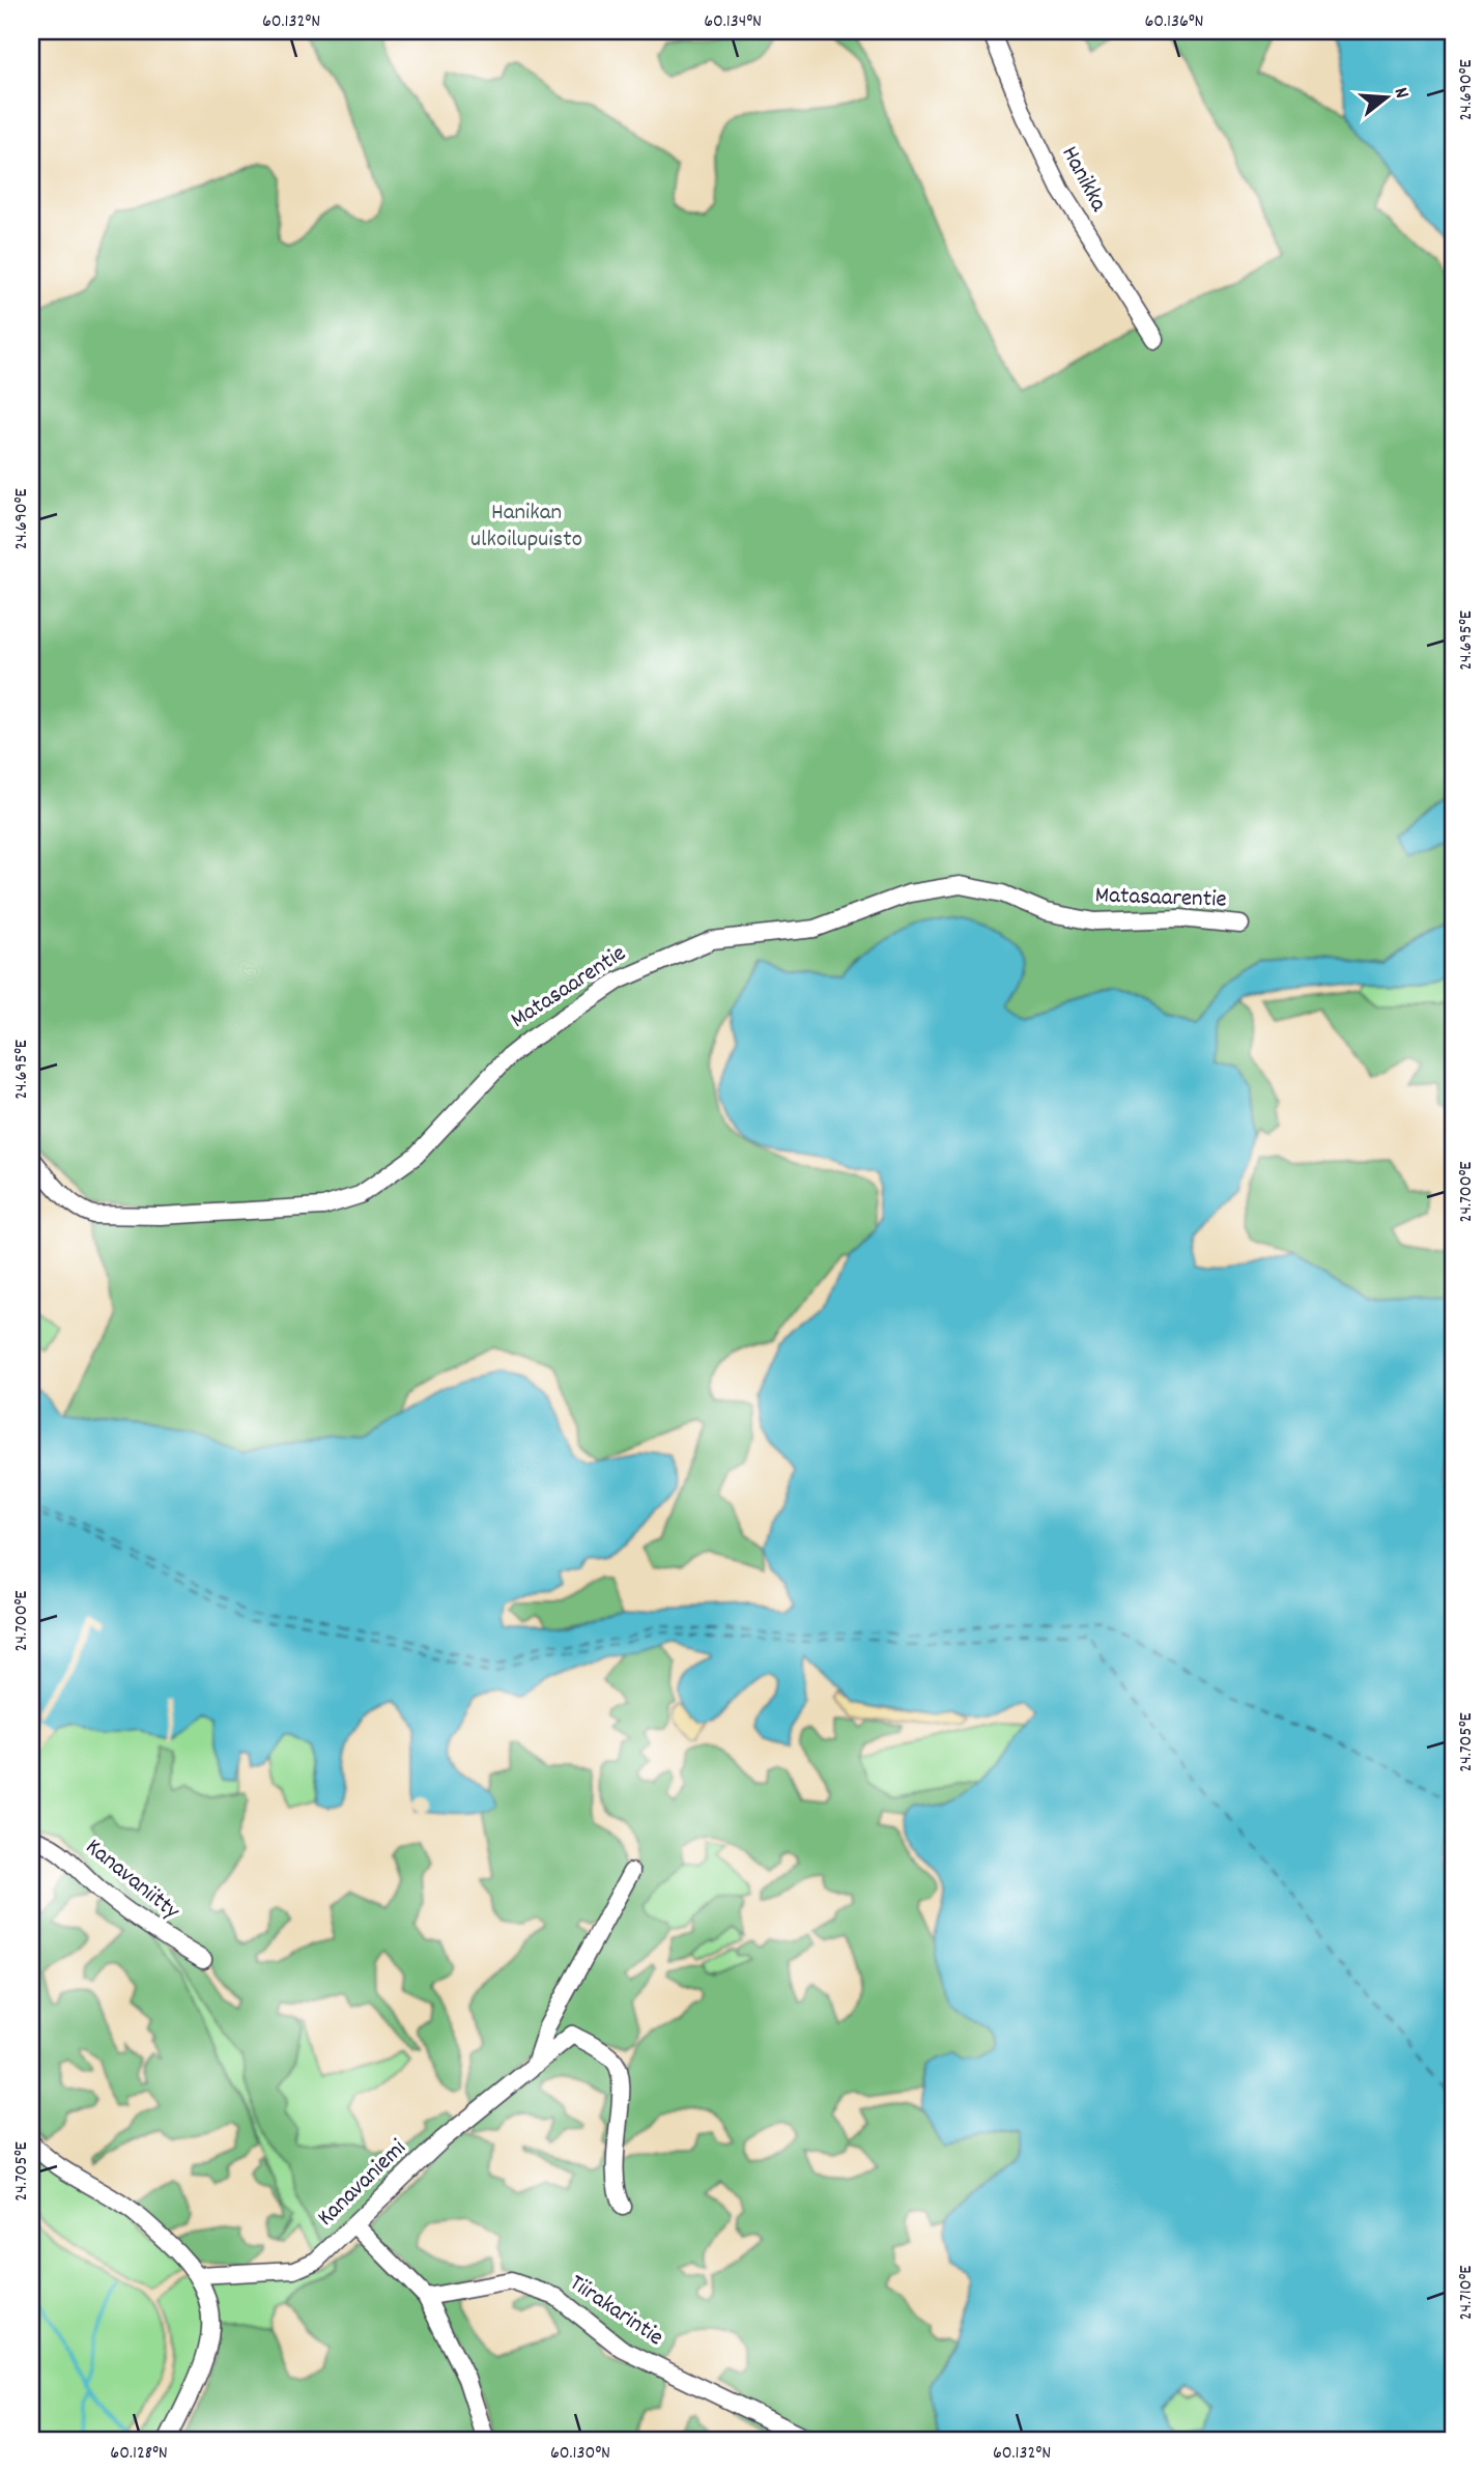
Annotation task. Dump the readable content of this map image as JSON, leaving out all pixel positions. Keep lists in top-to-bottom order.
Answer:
{
  "streets": {
    "street": [
      "Hanikka",
      "Matasaarentie",
      "Kanavaniitty",
      "Kanavaniemi",
      "Tiirakarintie"
    ]
  },
  "parks": ["Hanikan ulkoilupuisto"],
  "north": "right",
  "coordinates": [
    "60.132°N",
    "60.134°N",
    "60.136°N",
    "24.690°E",
    "24.695°E",
    "24.700°E",
    "24.705°E",
    "24.710°E",
    "60.128°N",
    "60.130°N"
  ]
}
